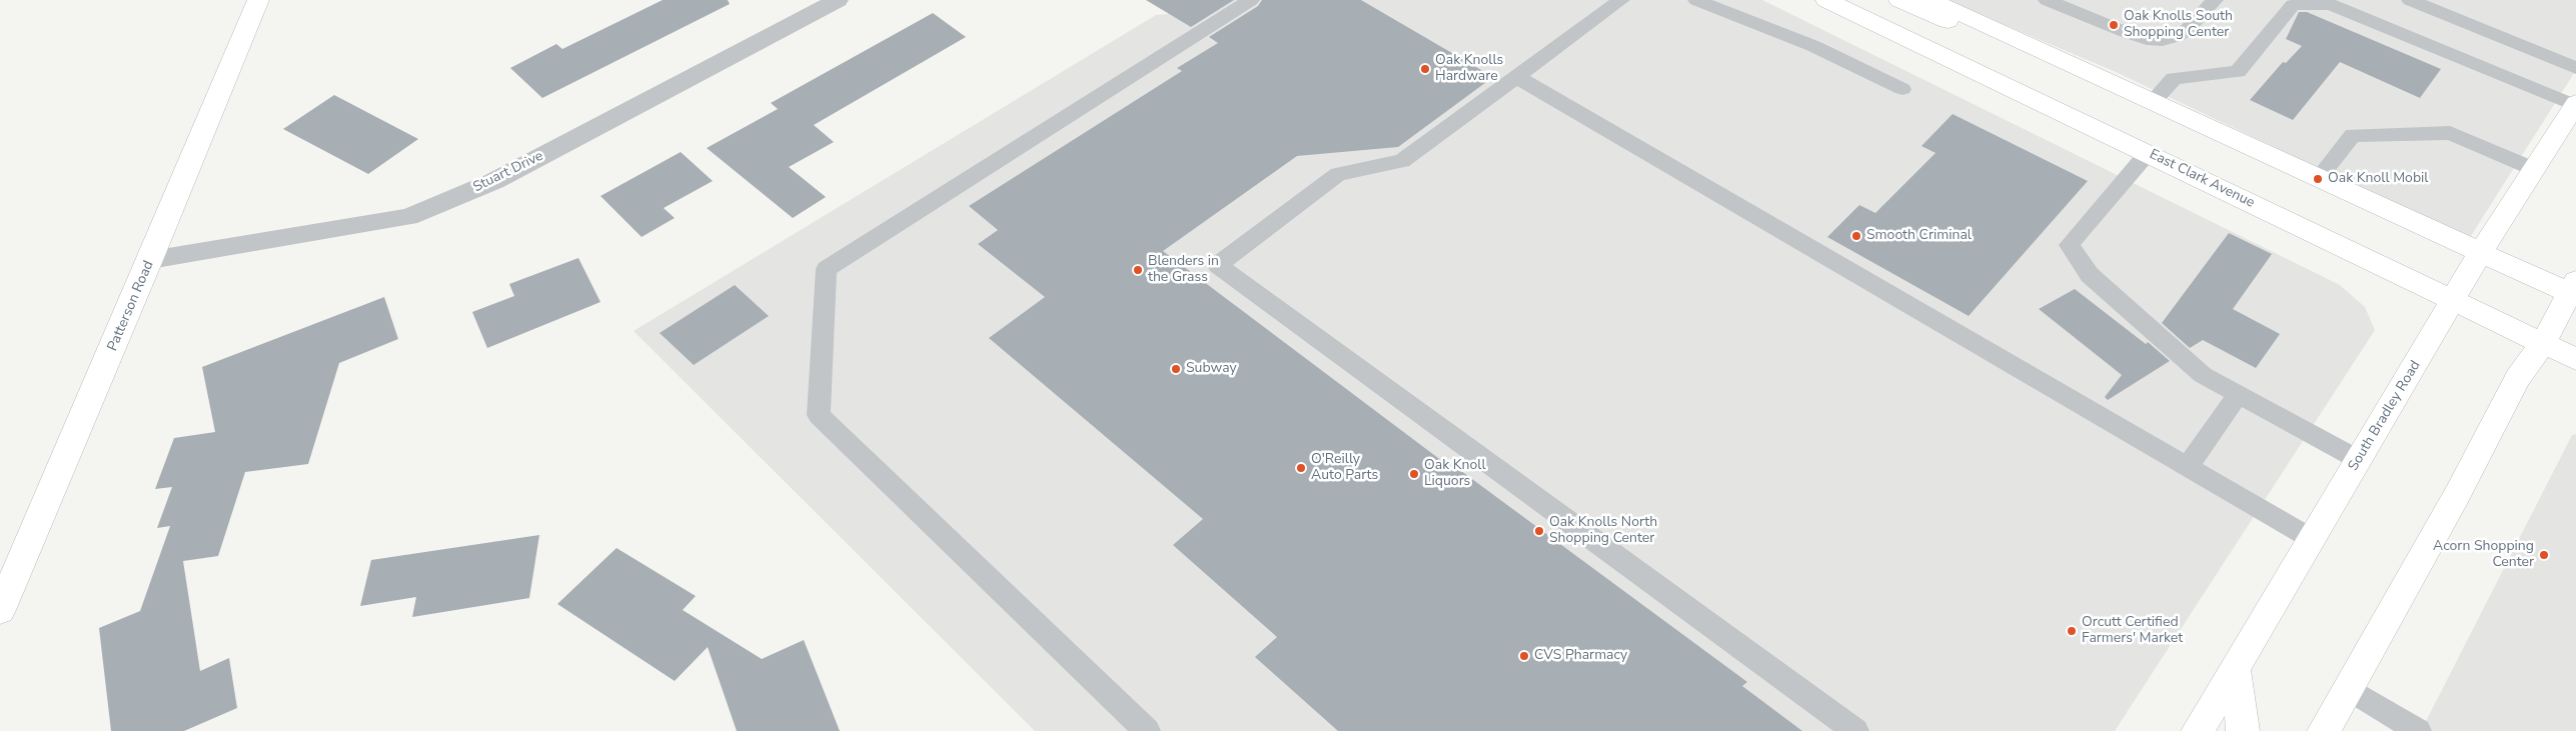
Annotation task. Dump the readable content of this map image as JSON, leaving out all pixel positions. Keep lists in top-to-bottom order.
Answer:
{
  "streets": {
    "main road": ["East Clark Avenue", "Patterson Road", "South Bradley Road"],
    "street": ["Stuart Drive"]
  },
  "crossings": [
    ["Stuart Drive", "Patterson Road"],
    ["East Clark Avenue", "South Bradley Road"]
  ],
  "places": [
    "Oak Knolls South Shopping Center",
    "Oak Knolls Hardware",
    "Oak Knoll Mobil",
    "Smooth Criminal",
    "Blenders in the Grass",
    "Subway",
    "O'Reilly Auto Parts",
    "Oak Knoll Liquors",
    "Oak Knolls North Shopping Center",
    "Acorn Shopping Center",
    "Orcutt Certified Farmers' Market",
    "CVS Pharmacy"
  ]
}
